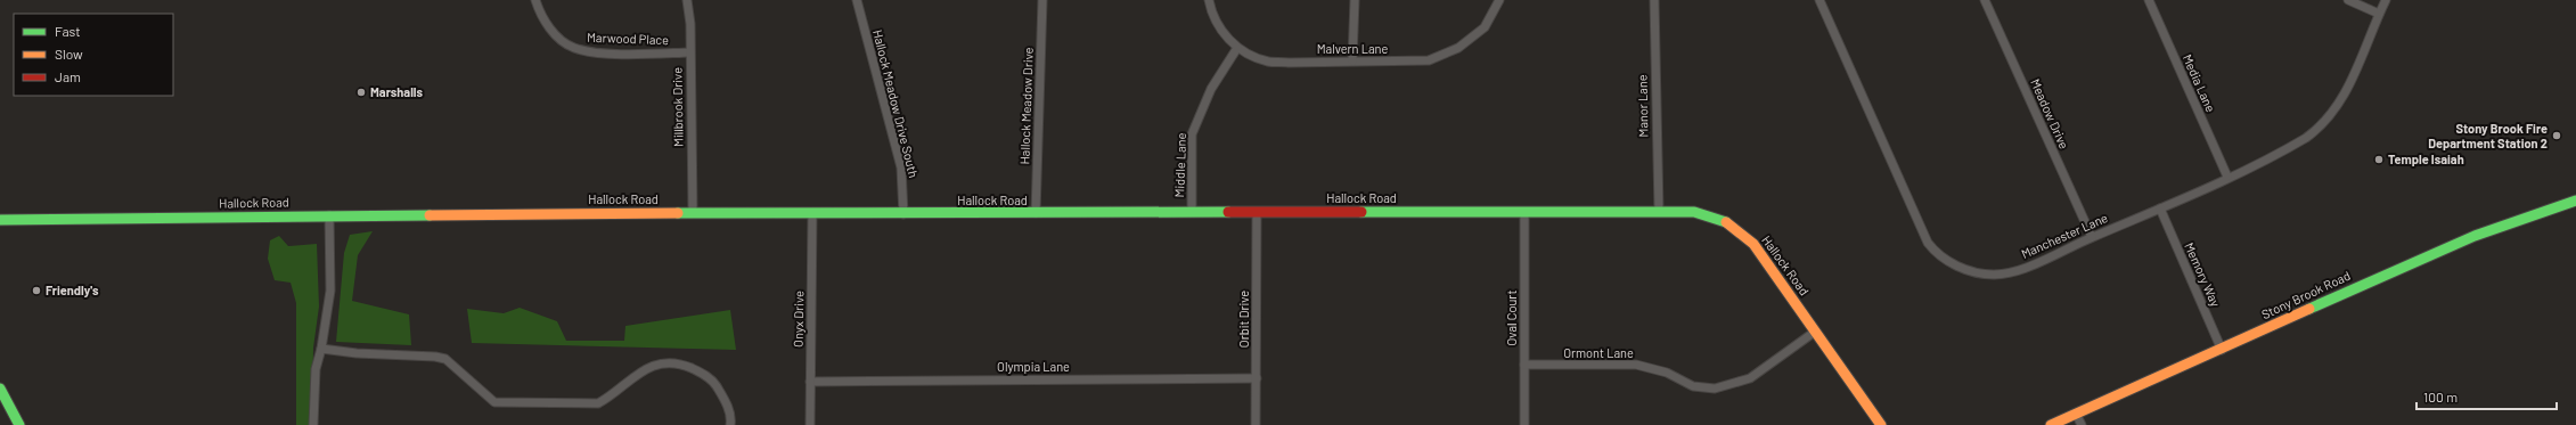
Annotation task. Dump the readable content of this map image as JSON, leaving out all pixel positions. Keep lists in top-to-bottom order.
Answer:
{
  "streets": {
    "main road": ["Hallock Road", "Stony Brook Road"],
    "street": [
      "Marwood Place",
      "Malvern Lane",
      "Media Lane",
      "Hallock Meadow Drive South",
      "Hallock Meadow Drive",
      "Manor Lane",
      "Millbrook Drive",
      "Meadow Drive",
      "Middle Lane",
      "Manchester Lane",
      "Memory Way",
      "Oval Court",
      "Onyx Drive",
      "Orbit Drive",
      "Ormont Lane",
      "Olympia Lane"
    ]
  },
  "crossings": [
    ["Marwood Place", "Millbrook Drive"],
    ["Malvern Lane", "Middle Lane"],
    ["Media Lane", "Manchester Lane"],
    ["Hallock Meadow Drive South", "Hallock Road"],
    ["Hallock Meadow Drive", "Hallock Road"],
    ["Manor Lane", "Hallock Road"],
    ["Millbrook Drive", "Hallock Road"],
    ["Meadow Drive", "Manchester Lane"],
    ["Middle Lane", "Hallock Road"],
    ["Hallock Road", "Oval Court"],
    ["Hallock Road", "Onyx Drive"],
    ["Hallock Road", "Orbit Drive"],
    ["Hallock Road", "Ormont Lane"],
    ["Manchester Lane", "Memory Way"],
    ["Memory Way", "Stony Brook Road"],
    ["Oval Court", "Ormont Lane"],
    ["Onyx Drive", "Olympia Lane"],
    ["Orbit Drive", "Olympia Lane"]
  ],
  "places": [
    "Marshalls",
    "Stony Brook Fire Department Station 2",
    "Temple Isaiah",
    "Friendly's"
  ],
  "legend": ["Fast", "Slow", "Jam"],
  "scale_bar": "100 m"
}
